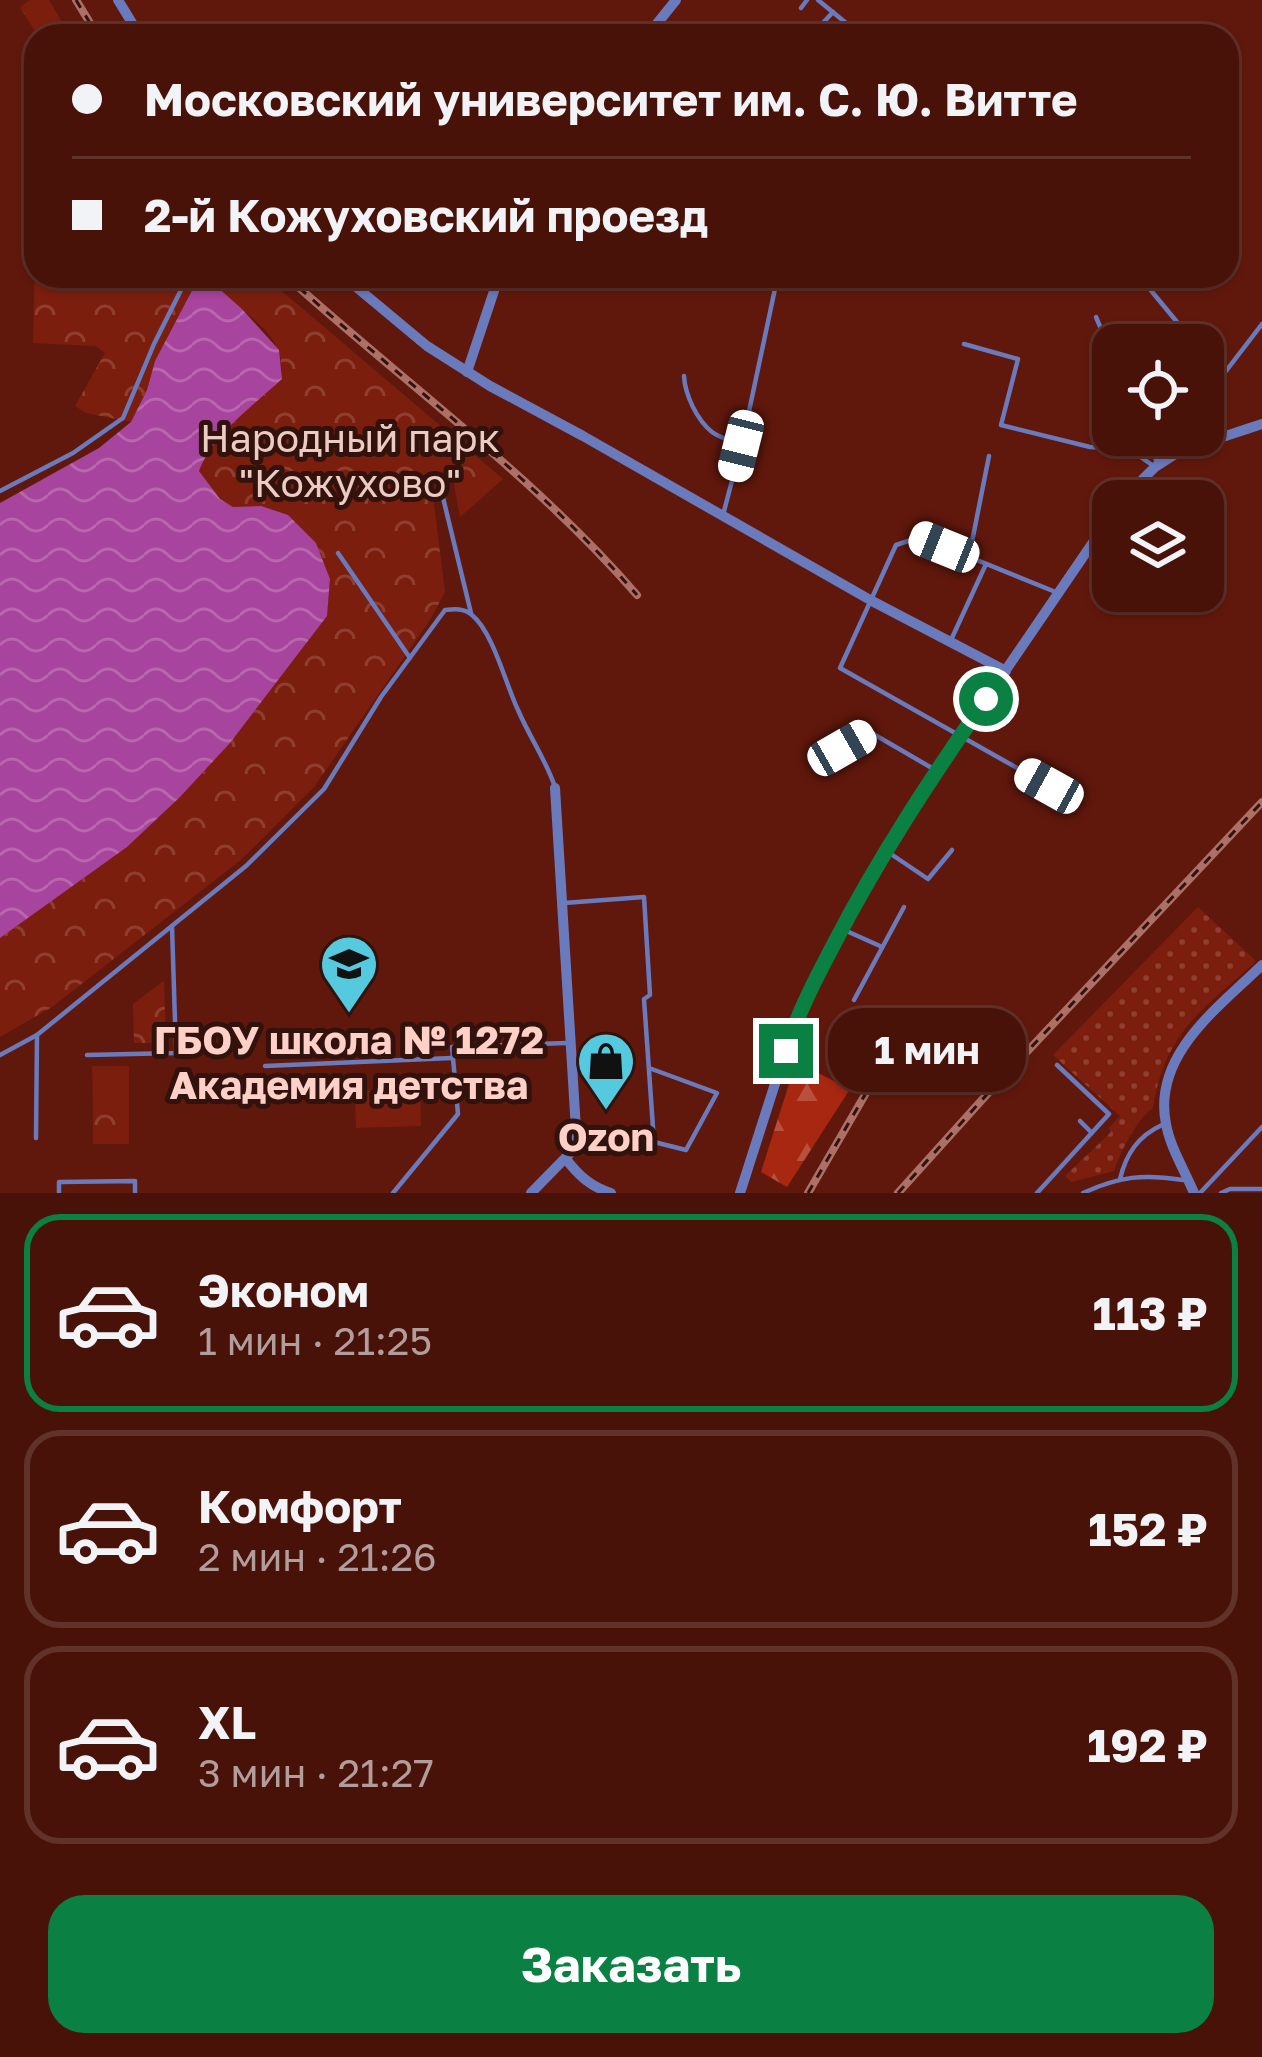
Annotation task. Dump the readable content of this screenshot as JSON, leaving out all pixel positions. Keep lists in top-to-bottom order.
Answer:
{
  "parks": ["Народный парк \"Кожухово\""],
  "places": {
    "school or university": ["ГБОУ школа № 1272 Академия детства"],
    "shop": ["Ozon"]
  },
  "page": {
    "banner": ["Московский университет им. С. Ю. Витте", "2-й Кожуховский проезд"],
    "bubble": "1 мин",
    "list": [
      {
        "name": "Эконом",
        "note": "1 мин · 21:25",
        "value": "113 ₽"
      },
      {
        "name": "Комфорт",
        "note": "2 мин · 21:26",
        "value": "152 ₽"
      },
      {
        "name": "XL",
        "note": "3 мин · 21:27",
        "value": "192 ₽"
      }
    ],
    "buttons": "Заказать"
  }
}
